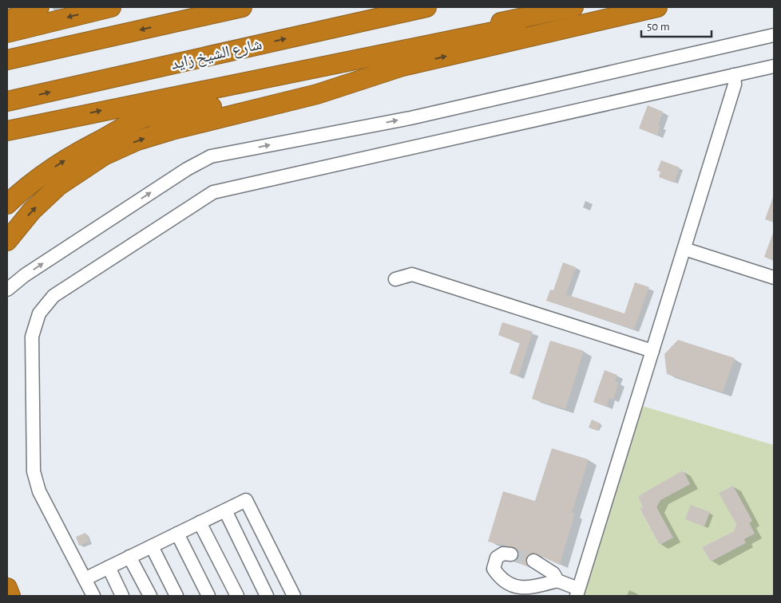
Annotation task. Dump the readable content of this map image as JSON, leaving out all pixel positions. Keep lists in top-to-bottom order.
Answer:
{
  "streets": {
    "highway": ["شارع الشيخ زايد"]
  },
  "scale_bar": "50 m"
}
